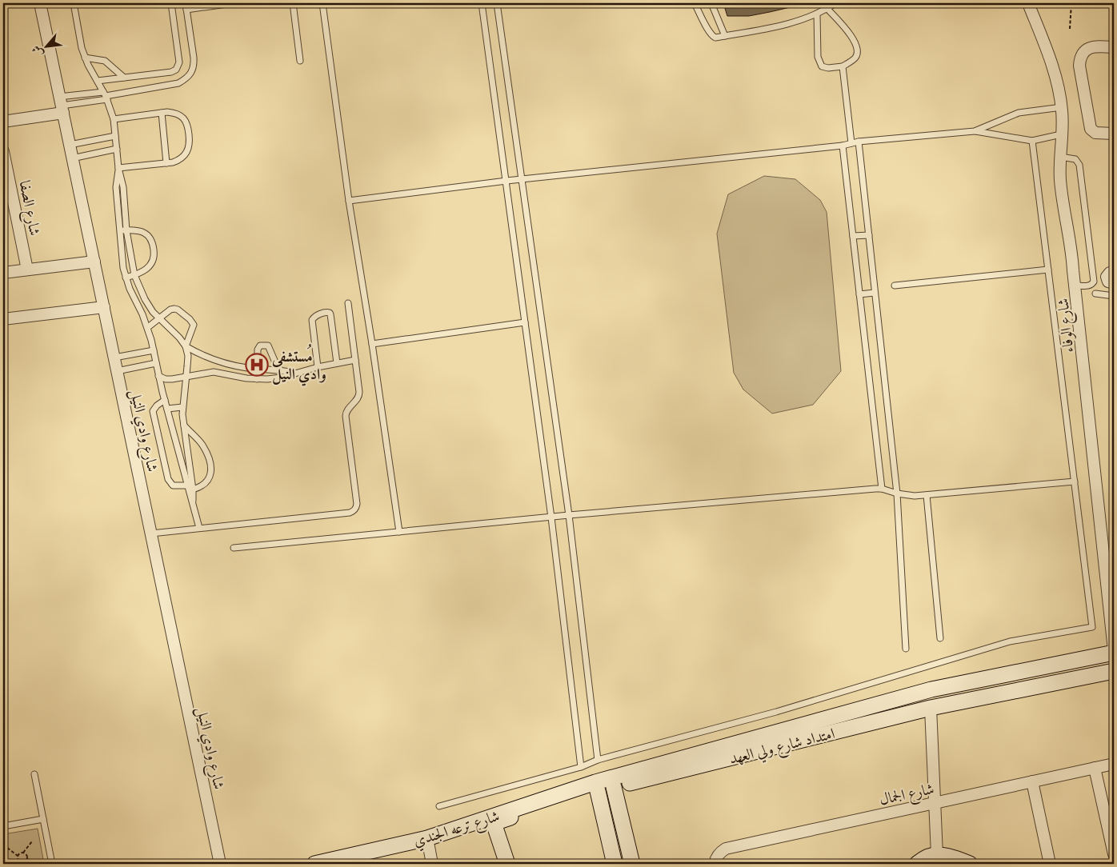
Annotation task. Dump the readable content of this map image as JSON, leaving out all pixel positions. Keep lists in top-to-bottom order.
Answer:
{
  "streets": {
    "main road": ["امتداد شارع ولي العهد", "شارع ترعه الجندي"],
    "street": [
      "شارع الصفا",
      "شارع الوفاء",
      "شارع وادي النيل",
      "شارع الجمال"
    ]
  },
  "crossings": [
    ["شارع الوفاء", "امتداد شارع ولي العهد"],
    ["امتداد شارع ولي العهد", "شارع ترعه الجندي"]
  ],
  "places": {
    "hospital": ["مُستشفى وادي النيل"]
  },
  "north": "bottom left"
}
